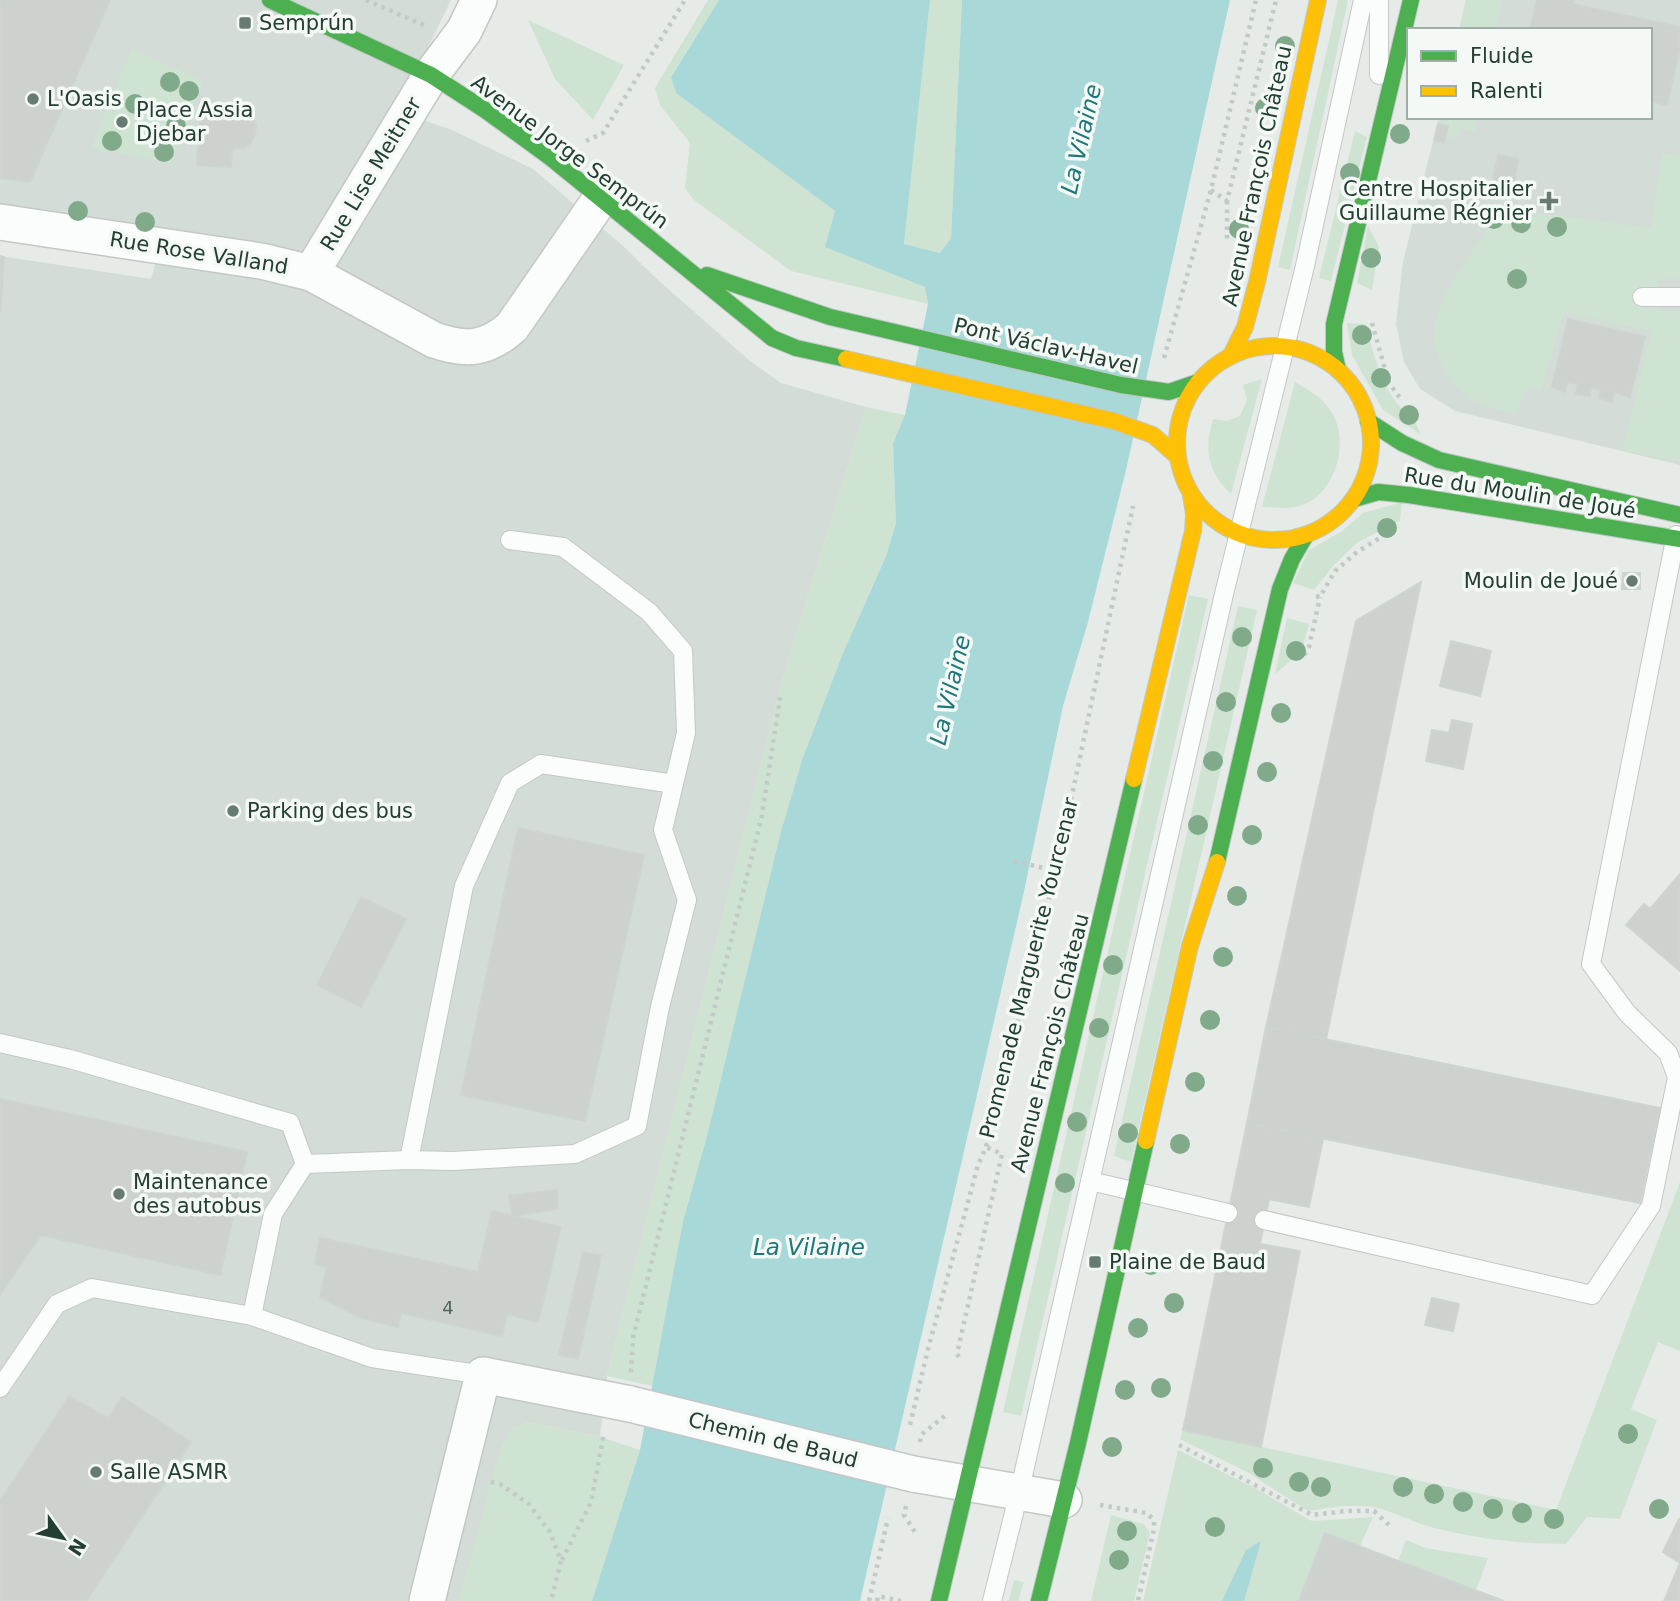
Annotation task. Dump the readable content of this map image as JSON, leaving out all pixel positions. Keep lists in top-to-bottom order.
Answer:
{
  "streets": {
    "main road": [
      "Avenue Jorge Semprún",
      "Avenue François Château",
      "Pont Václav-Havel",
      "Rue du Moulin de Joué"
    ],
    "street": ["Rue Lise Meitner", "Rue Rose Valland", "Chemin de Baud"],
    "path": ["Promenade Marguerite Yourcenar"]
  },
  "crossings": [
    ["Avenue Jorge Semprún", "Rue Lise Meitner"],
    ["Avenue Jorge Semprún", "Rue Rose Valland"],
    ["Avenue Jorge Semprún", "Pont Václav-Havel"],
    ["Rue Lise Meitner", "Rue Rose Valland"],
    ["Avenue François Château", "Chemin de Baud"]
  ],
  "water": ["La Vilaine"],
  "places": {
    "transit": ["Semprún", "Plaine de Baud"],
    "other": [
      "L'Oasis",
      "Place Assia Djebar",
      "Moulin de Joué",
      "Parking des bus",
      "Maintenance des autobus",
      "Salle ASMR"
    ],
    "health": ["Centre Hospitalier Guillaume Régnier"]
  },
  "house_numbers": ["4"],
  "legend": ["Fluide", "Ralenti"],
  "north": "bottom right"
}
